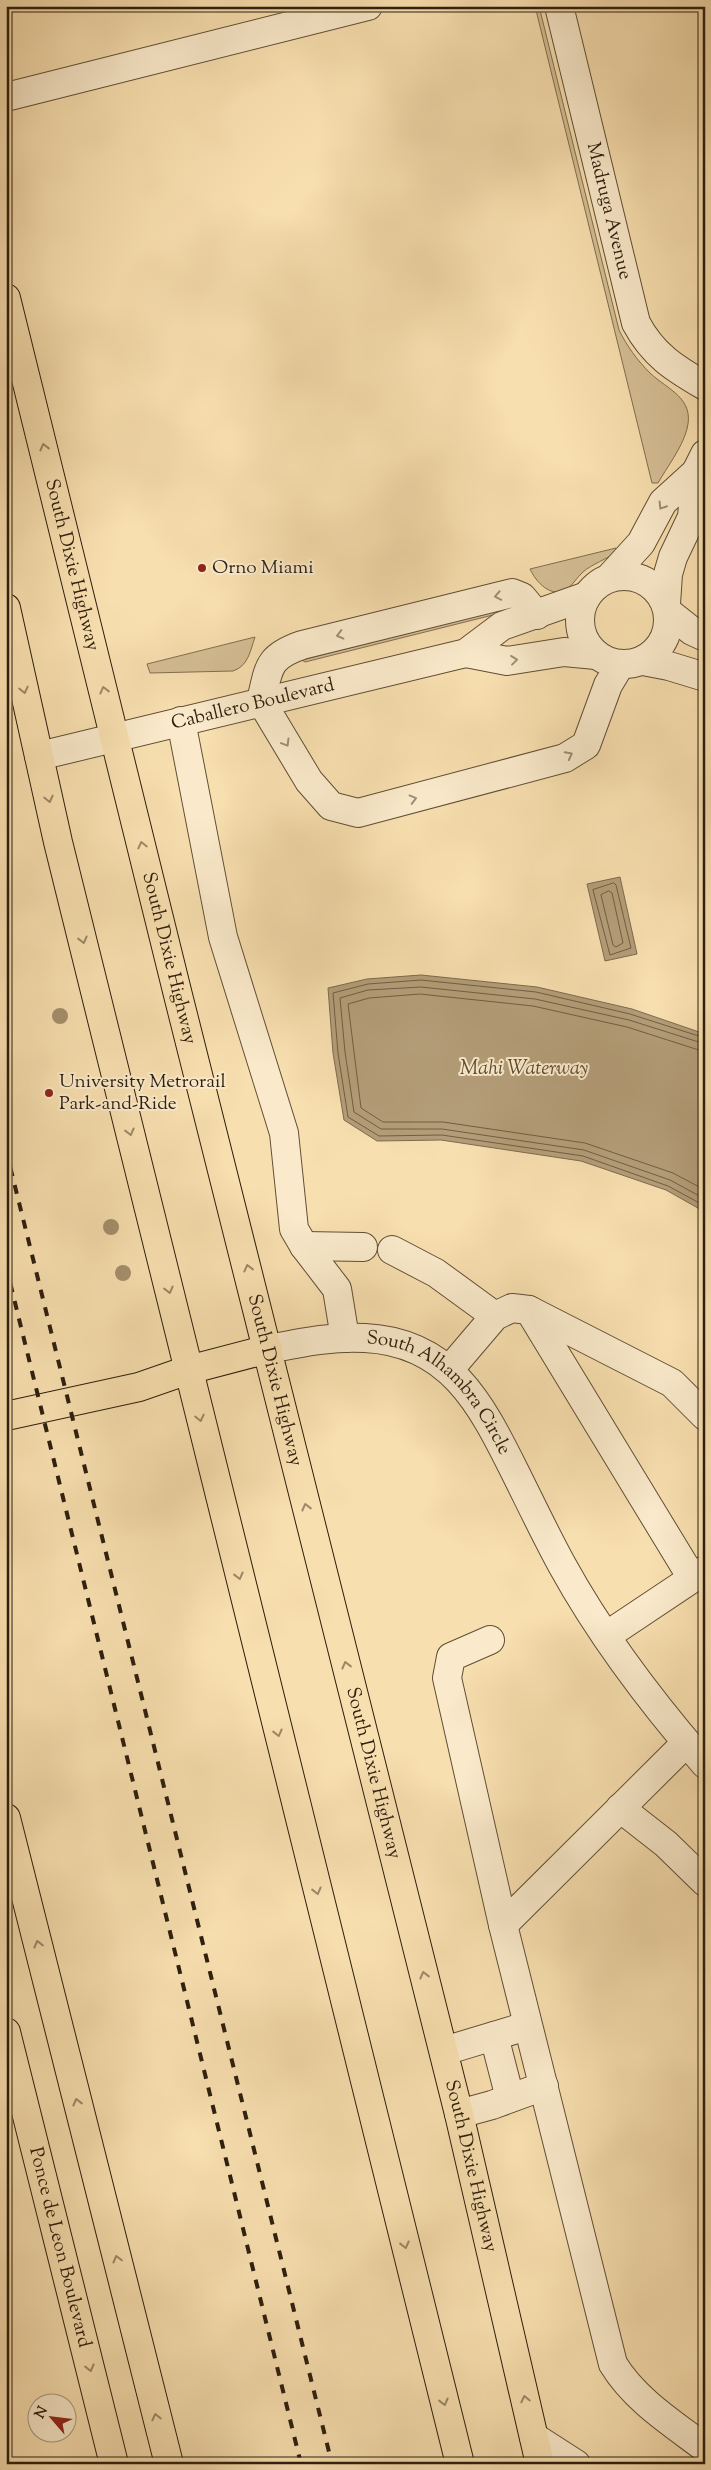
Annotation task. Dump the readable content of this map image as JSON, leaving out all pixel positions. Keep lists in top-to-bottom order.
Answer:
{
  "streets": {
    "main road": ["South Dixie Highway", "South Alhambra Circle", "Ponce de Leon Boulevard"],
    "street": ["Madruga Avenue", "Caballero Boulevard"]
  },
  "crossings": [
    ["South Dixie Highway", "Caballero Boulevard"],
    ["South Dixie Highway", "South Alhambra Circle"]
  ],
  "water": ["Mahi Waterway"],
  "places": ["Orno Miami", "University Metrorail Park-and-Ride"],
  "north": "top left"
}
